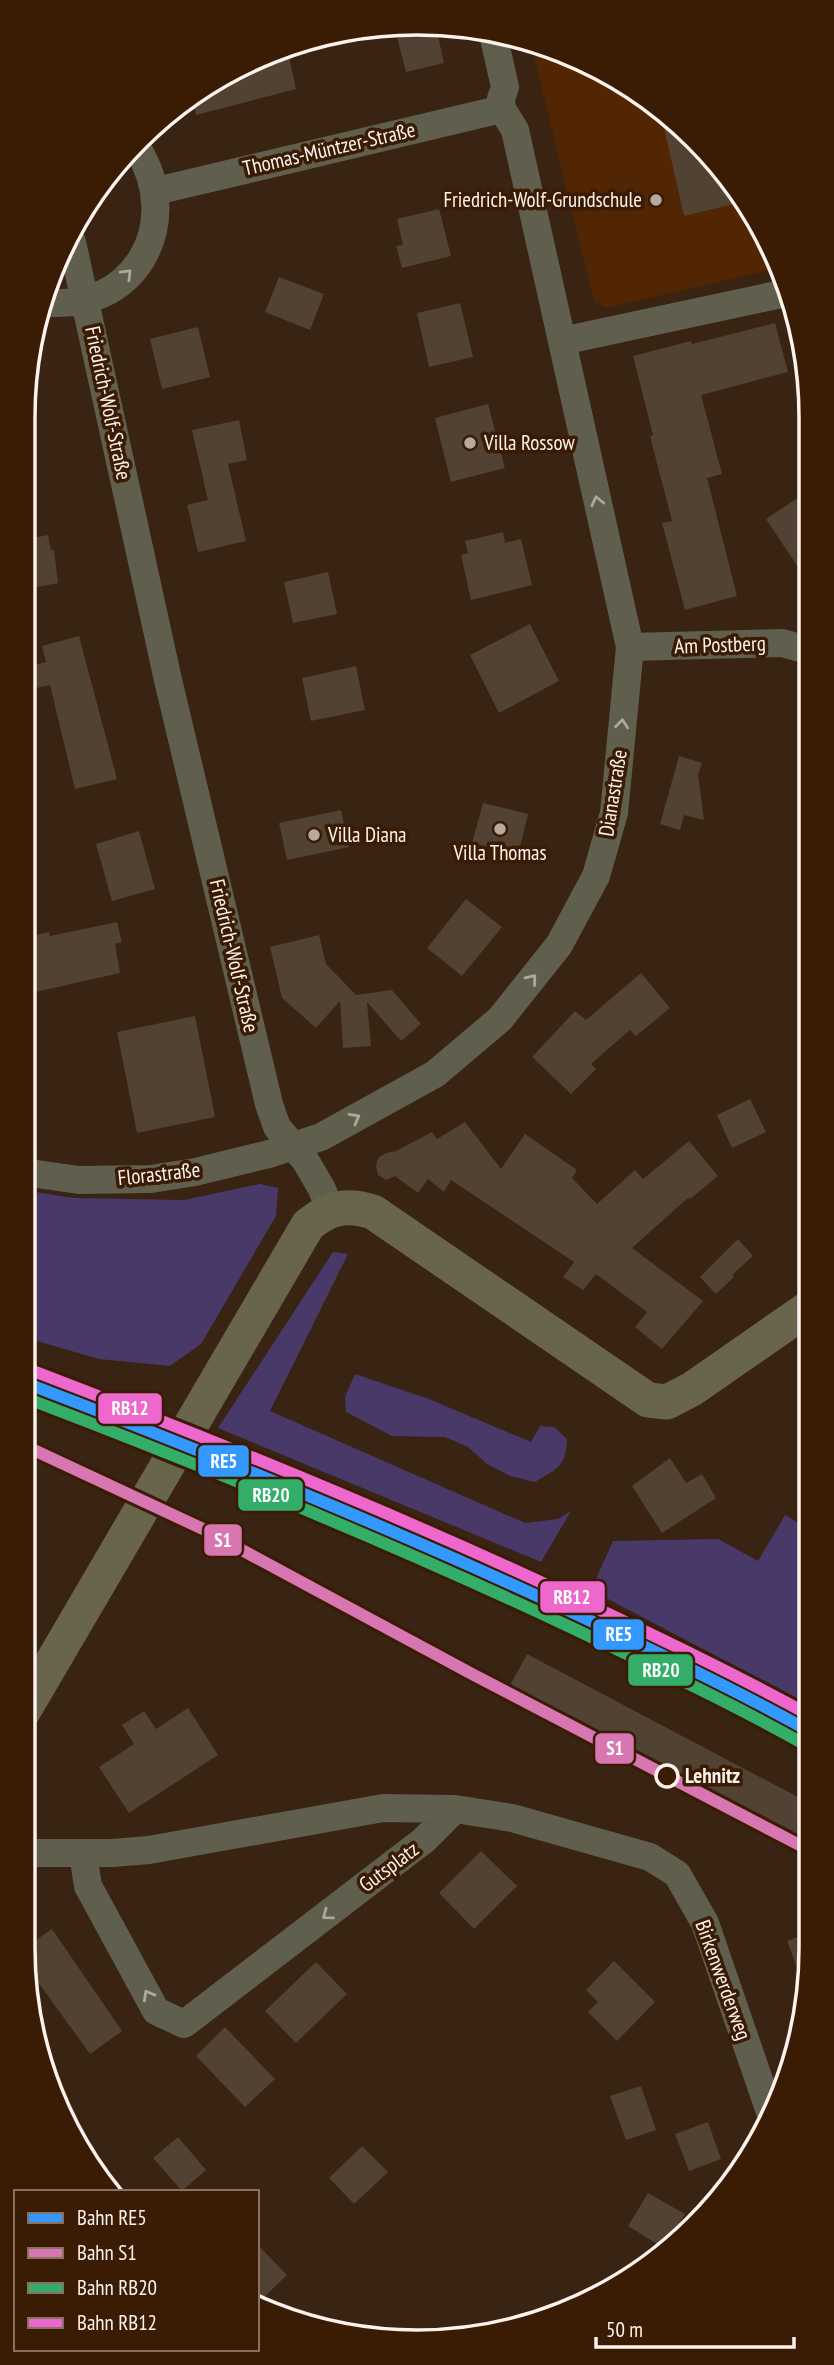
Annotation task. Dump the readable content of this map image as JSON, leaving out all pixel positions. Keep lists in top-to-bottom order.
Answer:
{
  "streets": {
    "street": [
      "Thomas-Müntzer-Straße",
      "Friedrich-Wolf-Straße",
      "Am Postberg",
      "Dianastraße",
      "Florastraße",
      "Gutsplatz",
      "Birkenwerderweg"
    ]
  },
  "crossings": [
    ["Thomas-Müntzer-Straße", "Friedrich-Wolf-Straße"],
    ["Thomas-Müntzer-Straße", "Dianastraße"],
    ["Friedrich-Wolf-Straße", "Dianastraße"],
    ["Friedrich-Wolf-Straße", "Florastraße"],
    ["Am Postberg", "Dianastraße"],
    ["Dianastraße", "Florastraße"],
    ["Gutsplatz", "Birkenwerderweg"]
  ],
  "one_way": ["Dianastraße"],
  "places": [
    "Friedrich-Wolf-Grundschule",
    "Villa Rossow",
    "Villa Thomas",
    "Villa Diana",
    "Lehnitz"
  ],
  "lines": [
    "rail line RB12",
    "rail line RE5",
    "rail line RB20",
    "rail line S1"
  ],
  "legend": [
    "Bahn RE5",
    "Bahn S1",
    "Bahn RB20",
    "Bahn RB12"
  ],
  "scale_bar": "50 m"
}
